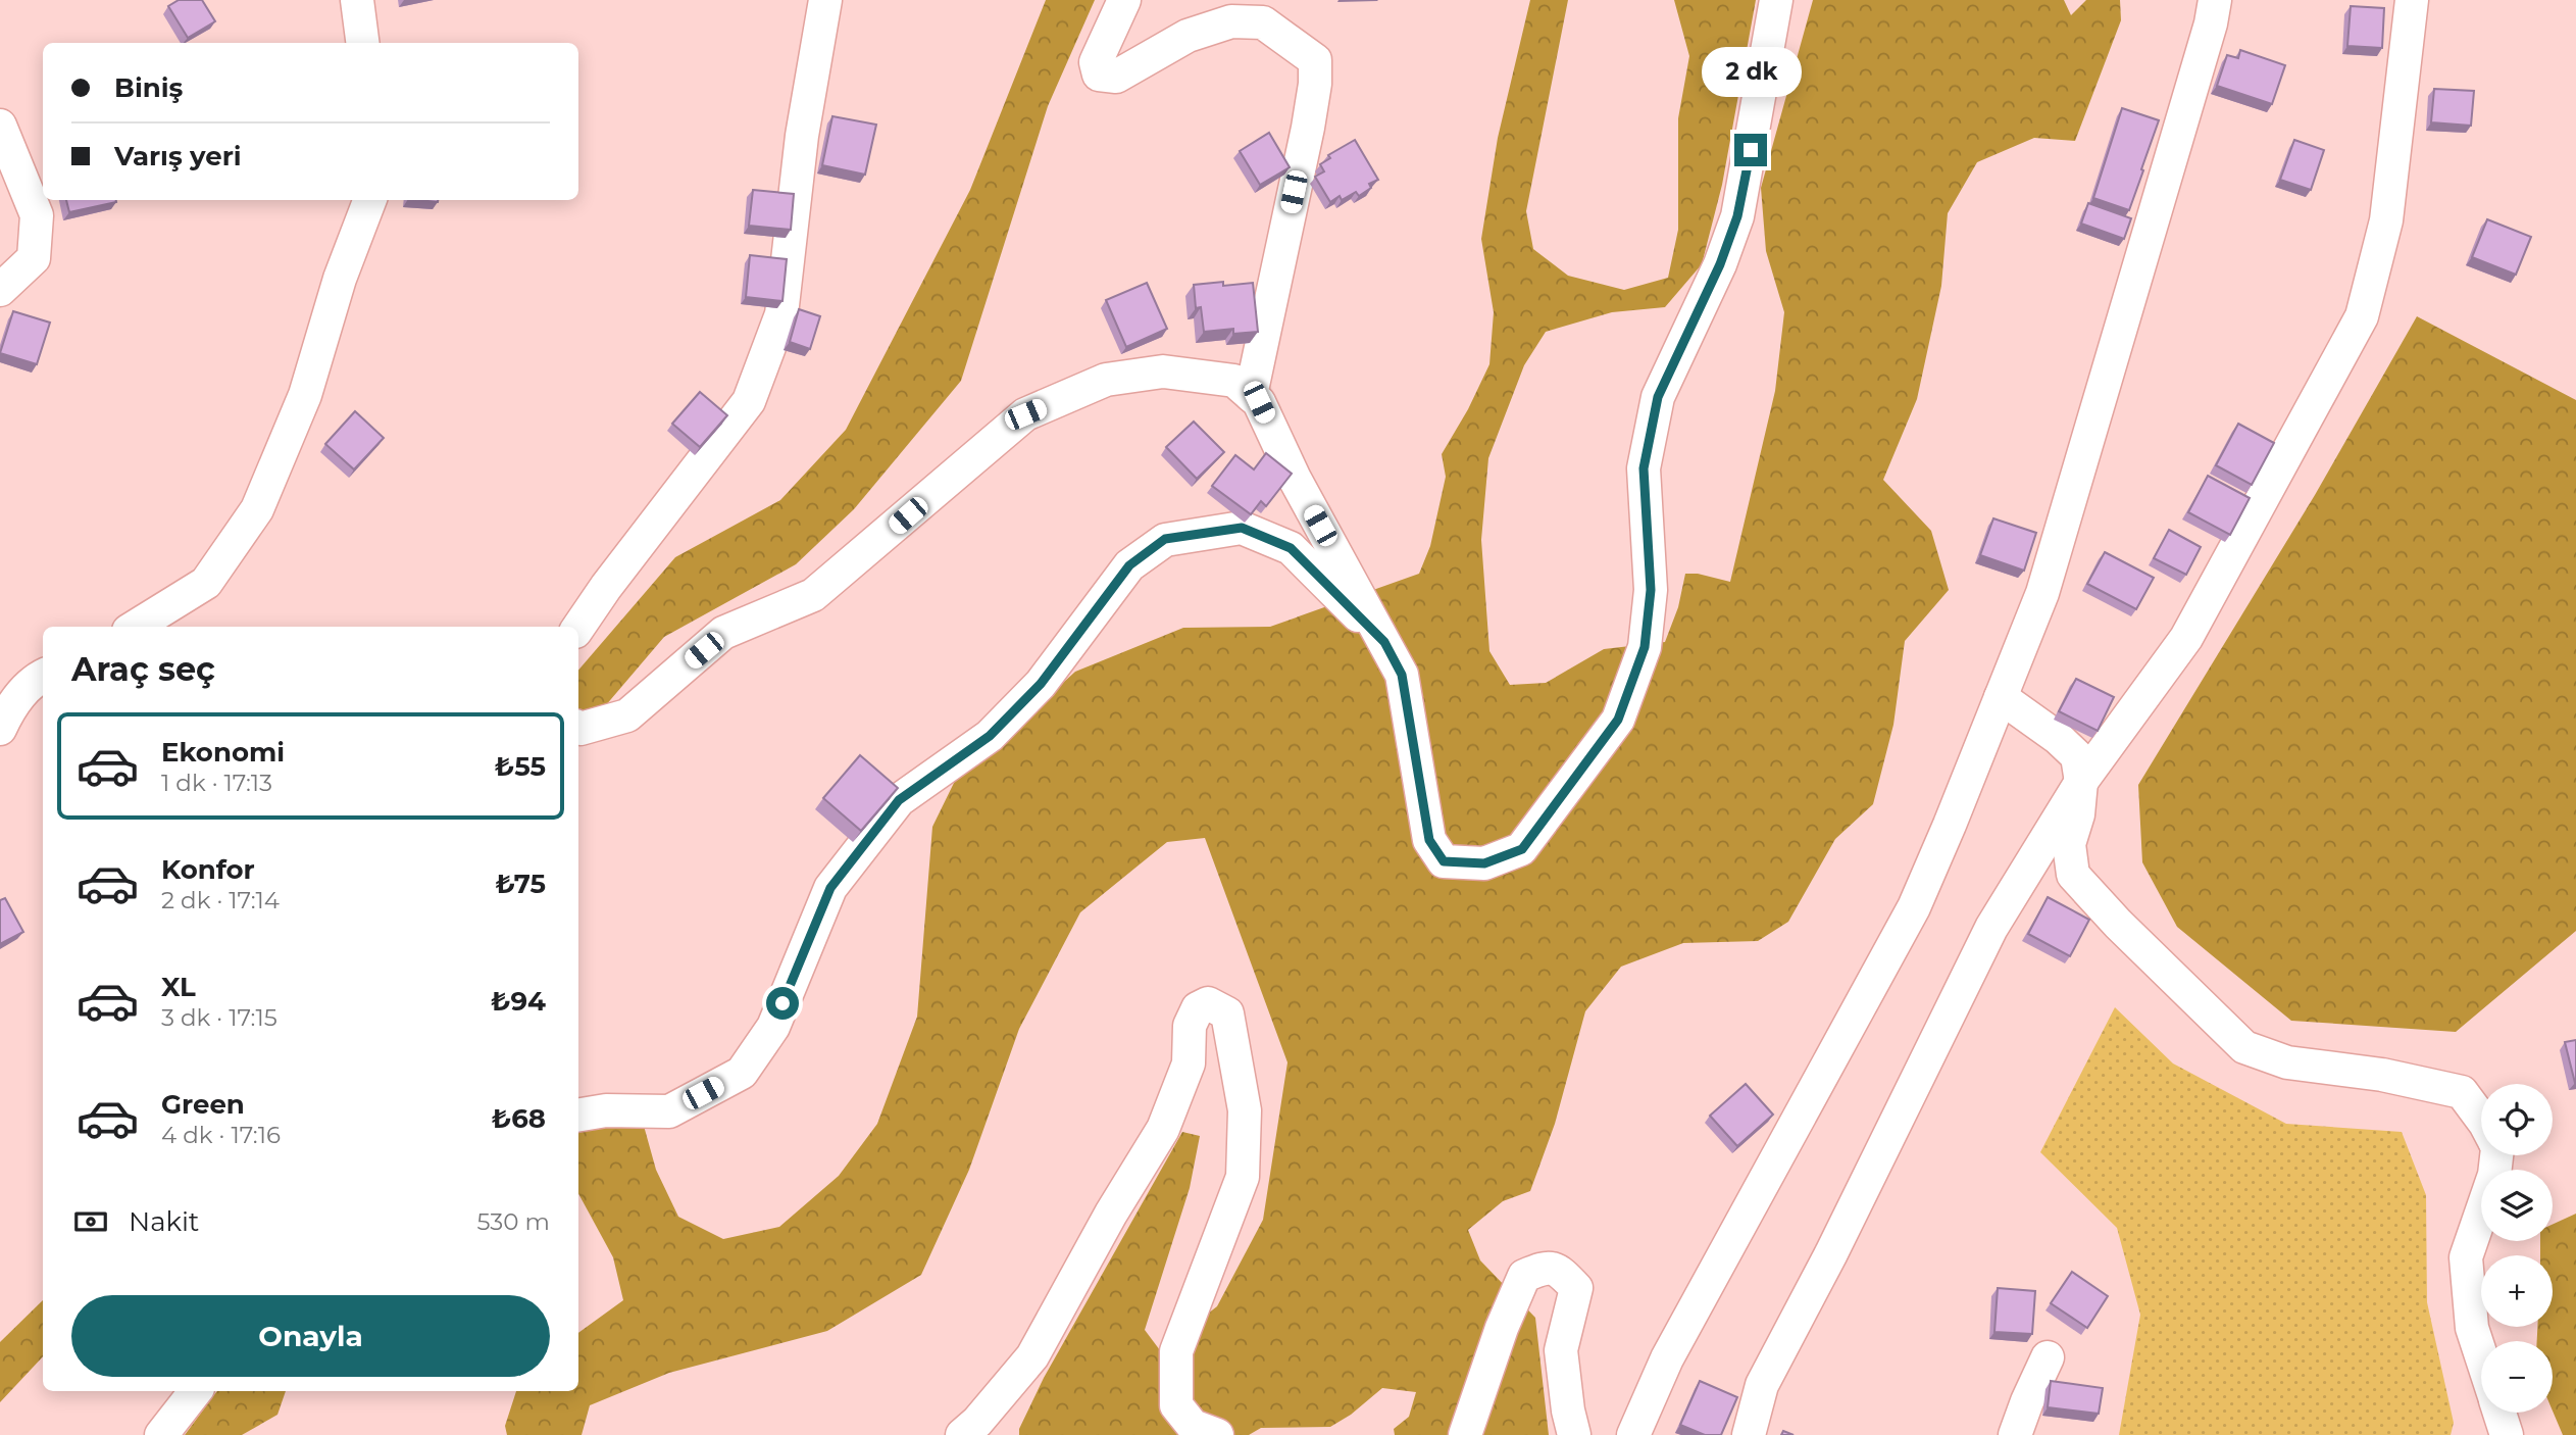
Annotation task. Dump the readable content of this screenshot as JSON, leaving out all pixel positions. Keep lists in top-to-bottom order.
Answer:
{
  "page": {
    "banner": ["Biniş", "Varış yeri"],
    "bubble": "2 dk",
    "heading": "Araç seç",
    "list": [
      {
        "name": "Ekonomi",
        "note": "1 dk · 17:13",
        "value": "₺55"
      },
      {
        "name": "Konfor",
        "note": "2 dk · 17:14",
        "value": "₺75"
      },
      {
        "name": "XL",
        "note": "3 dk · 17:15",
        "value": "₺94"
      },
      {
        "name": "Green",
        "note": "4 dk · 17:16",
        "value": "₺68"
      }
    ],
    "map_buttons": ["+", "−"],
    "pay": ["Nakit", "530 m"],
    "buttons": "Onayla"
  }
}
